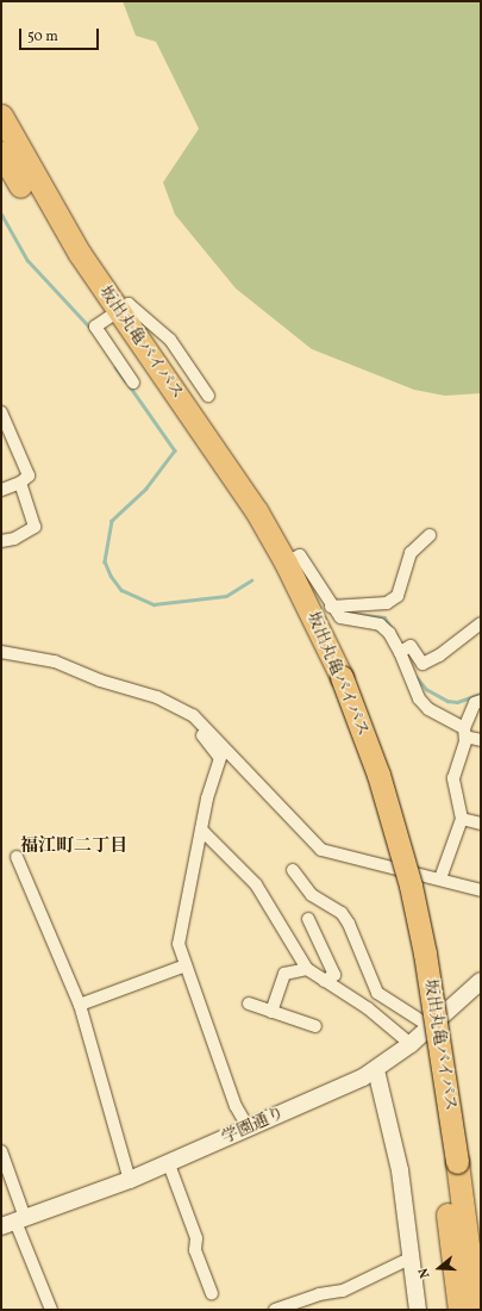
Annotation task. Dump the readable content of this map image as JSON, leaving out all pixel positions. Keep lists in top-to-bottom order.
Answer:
{
  "streets": {
    "highway": ["坂出丸亀バイパス"],
    "street": ["学園通り"]
  },
  "districts": ["福江町二丁目"],
  "scale_bar": "50 m",
  "north": "left"
}
